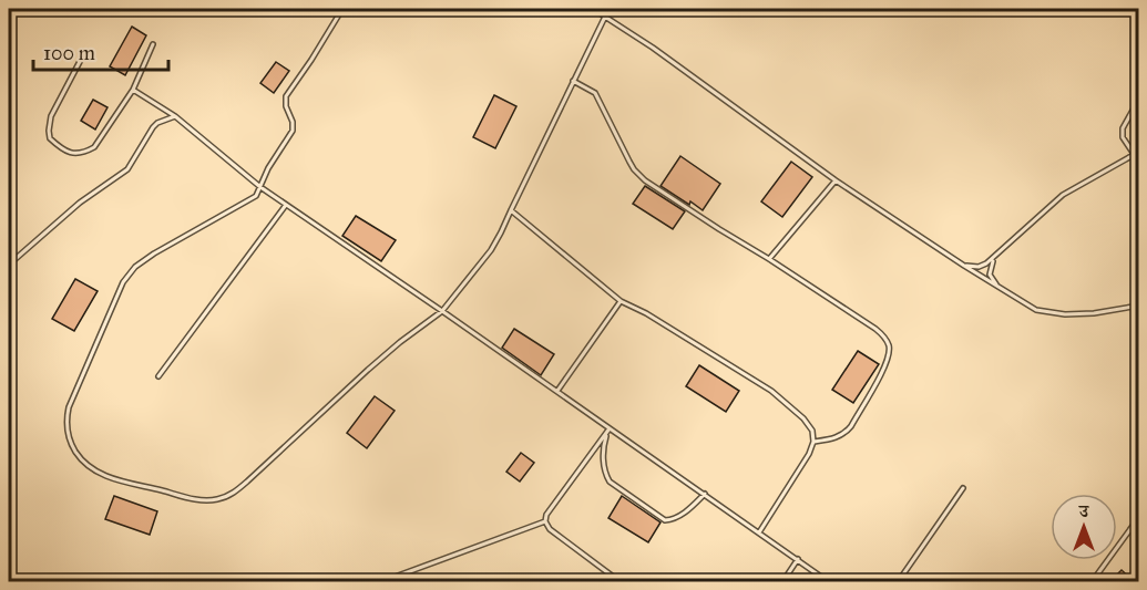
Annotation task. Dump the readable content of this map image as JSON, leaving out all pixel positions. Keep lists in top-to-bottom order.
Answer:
{
  "scale_bar": "100 m",
  "north": "top"
}
